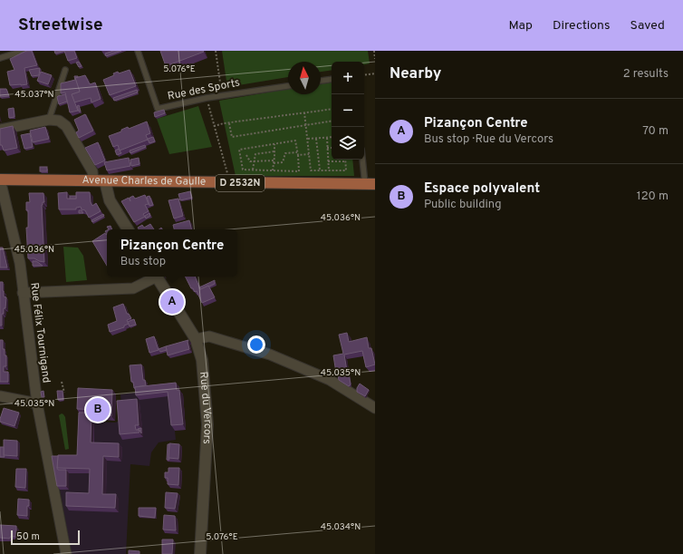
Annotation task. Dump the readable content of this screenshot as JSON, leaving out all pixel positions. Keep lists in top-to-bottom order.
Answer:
{
  "streets": {
    "main road": ["Avenue Charles de Gaulle", "D 2532N"],
    "street": ["Rue Félix Tournigand", "Rue du Vercors"],
    "lane": ["Rue des Sports"]
  },
  "crossings": [
    ["Avenue Charles de Gaulle", "Rue Félix Tournigand"]
  ],
  "scale_bar": "50 m",
  "north": "top",
  "page": {
    "header": "Streetwise",
    "nav": ["Map", "Directions", "Saved"],
    "heading": ["Nearby", "2 results"],
    "map_buttons": ["+", "−"],
    "list": [
      {
        "mark": "A",
        "name": "Pizançon Centre",
        "note": "Bus stop · Rue du Vercors",
        "value": "70 m"
      },
      {
        "mark": "B",
        "name": "Espace polyvalent",
        "note": "Public building",
        "value": "120 m"
      }
    ],
    "popup": ["Pizançon Centre", "Bus stop"],
    "pins": ["A", "B"],
    "scale": "50 m"
  },
  "coordinates": [
    "5.076°E",
    "45.037°N",
    "45.036°N",
    "45.035°N",
    "45.034°N"
  ]
}
